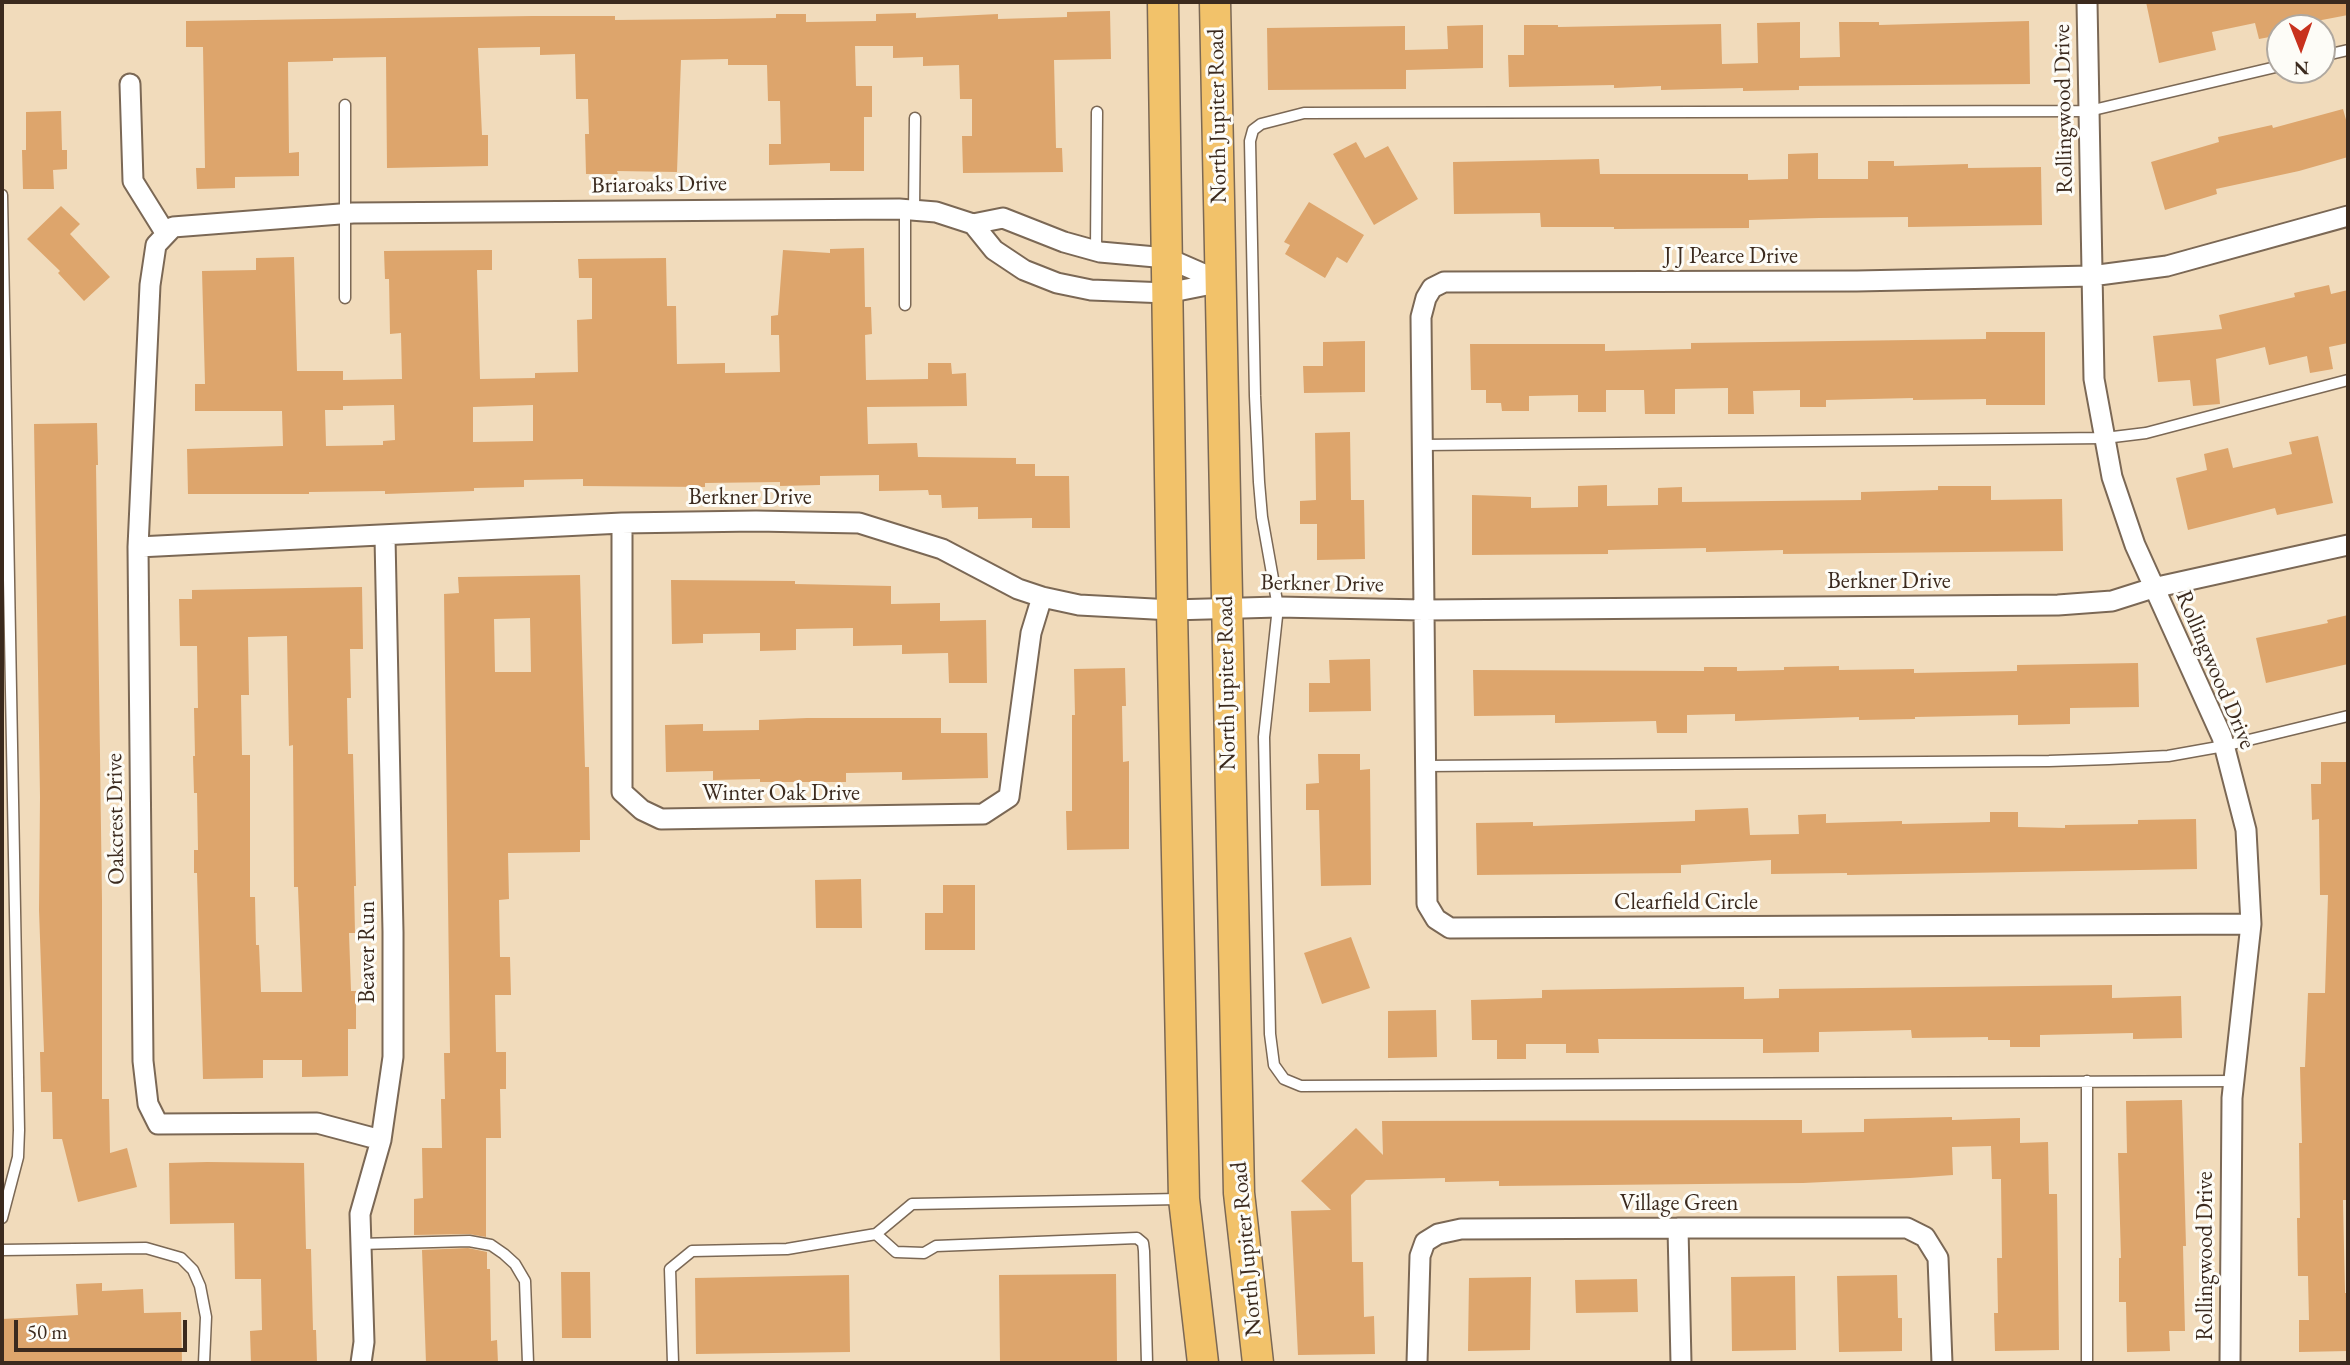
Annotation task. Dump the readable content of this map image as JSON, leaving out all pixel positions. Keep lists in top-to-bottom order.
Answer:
{
  "streets": {
    "main road": ["North Jupiter Road"],
    "street": [
      "Rollingwood Drive",
      "Briaroaks Drive",
      "J J Pearce Drive",
      "Berkner Drive",
      "Winter Oak Drive",
      "Oakcrest Drive",
      "Clearfield Circle",
      "Beaver Run",
      "Village Green"
    ]
  },
  "crossings": [
    ["Rollingwood Drive", "J J Pearce Drive"],
    ["Rollingwood Drive", "Berkner Drive"],
    ["Rollingwood Drive", "Clearfield Circle"],
    ["North Jupiter Road", "Briaroaks Drive"],
    ["North Jupiter Road", "Berkner Drive"],
    ["Briaroaks Drive", "Oakcrest Drive"],
    ["J J Pearce Drive", "Berkner Drive"],
    ["J J Pearce Drive", "Clearfield Circle"],
    ["Berkner Drive", "Winter Oak Drive"],
    ["Berkner Drive", "Oakcrest Drive"],
    ["Berkner Drive", "Clearfield Circle"],
    ["Berkner Drive", "Beaver Run"],
    ["Oakcrest Drive", "Beaver Run"]
  ],
  "scale_bar": "50 m",
  "north": "bottom"
}
